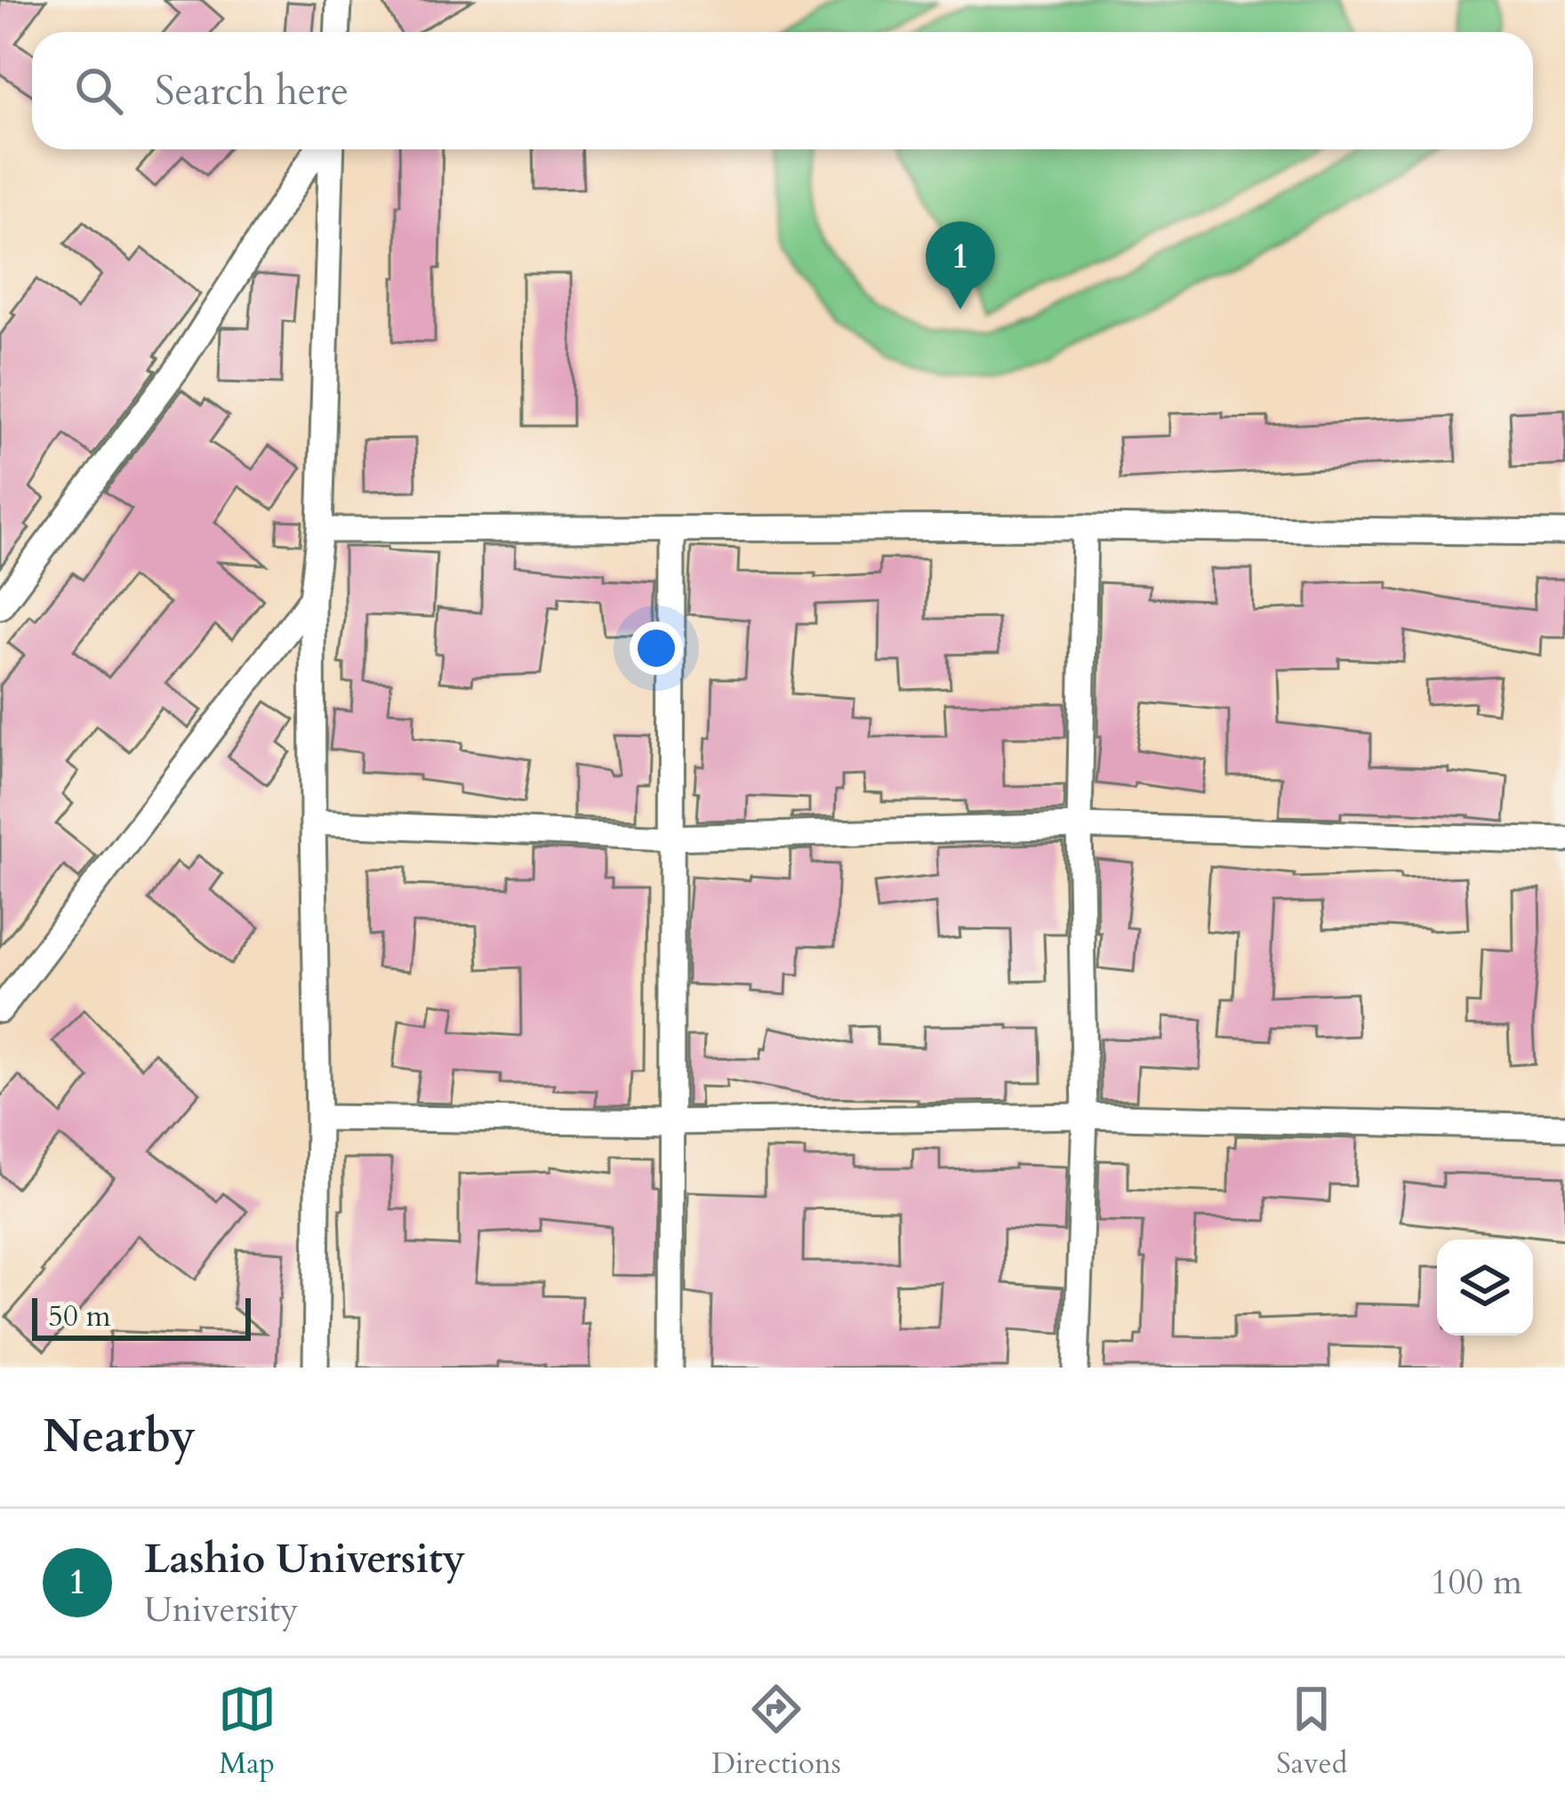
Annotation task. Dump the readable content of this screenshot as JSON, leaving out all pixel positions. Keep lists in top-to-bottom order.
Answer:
{
  "scale_bar": "50 m",
  "page": {
    "search": "Search here",
    "pins": "1",
    "scale": "50 m",
    "heading": "Nearby",
    "list": [
      {
        "mark": "1",
        "name": "Lashio University",
        "note": "University",
        "value": "100 m"
      }
    ],
    "nav": ["Map", "Directions", "Saved"]
  }
}
